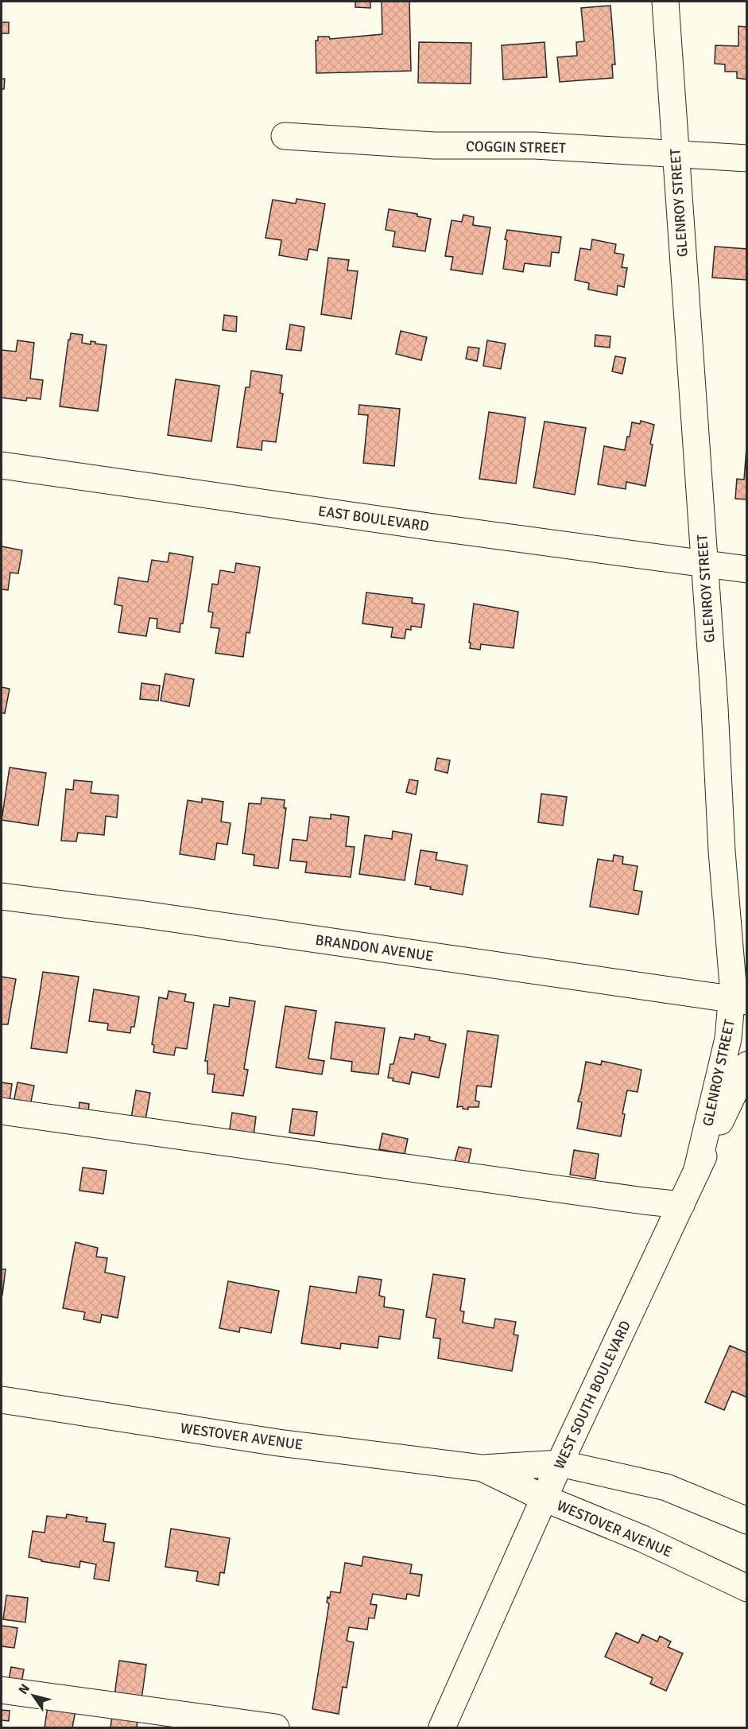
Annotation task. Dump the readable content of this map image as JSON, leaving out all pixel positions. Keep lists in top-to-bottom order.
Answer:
{
  "streets": {
    "street": [
      "COGGIN STREET",
      "GLENROY STREET",
      "EAST BOULEVARD",
      "BRANDON AVENUE",
      "WEST SOUTH BOULEVARD",
      "WESTOVER AVENUE"
    ]
  },
  "crossings": [
    ["COGGIN STREET", "GLENROY STREET"],
    ["GLENROY STREET", "EAST BOULEVARD"],
    ["GLENROY STREET", "BRANDON AVENUE"],
    ["GLENROY STREET", "WEST SOUTH BOULEVARD"],
    ["WEST SOUTH BOULEVARD", "WESTOVER AVENUE"]
  ],
  "north": "top left"
}
